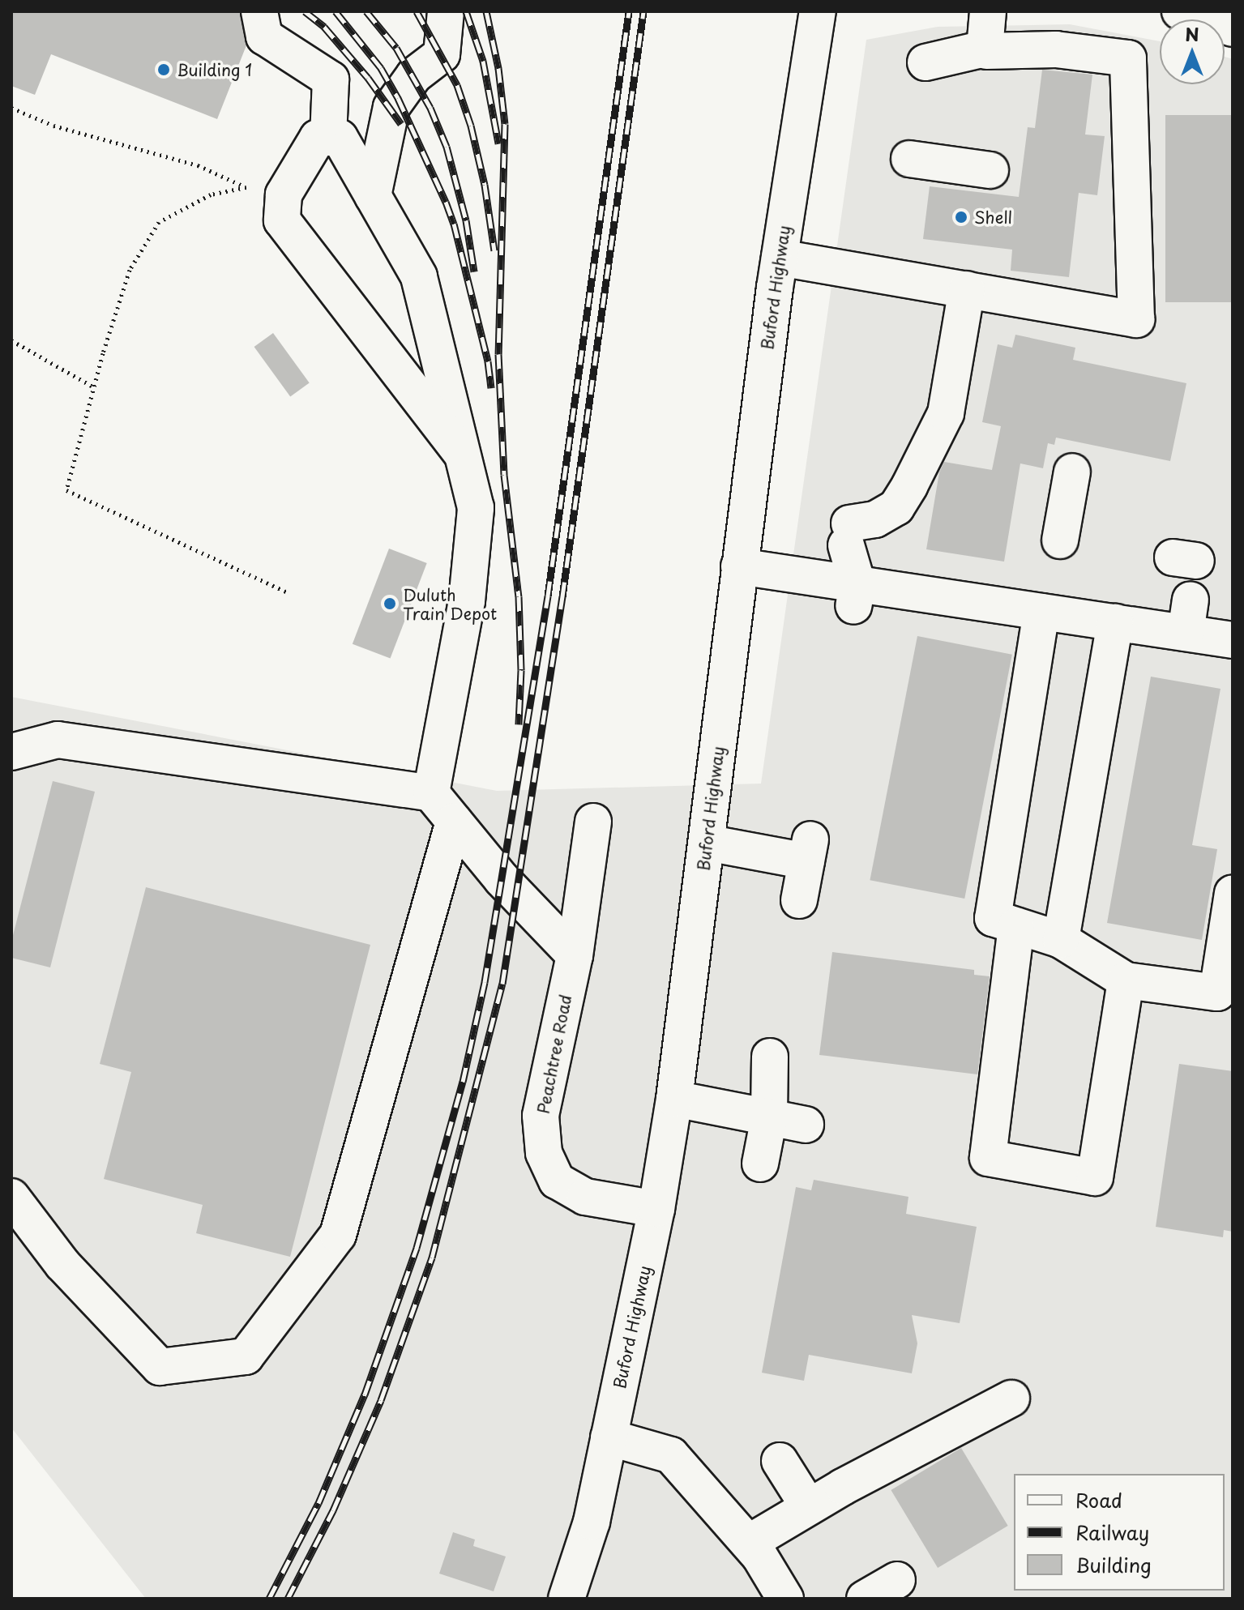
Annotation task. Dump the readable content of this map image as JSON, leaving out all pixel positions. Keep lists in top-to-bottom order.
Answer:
{
  "streets": {
    "main road": ["Buford Highway", "Peachtree Road"]
  },
  "crossings": [
    ["Buford Highway", "Peachtree Road"]
  ],
  "places": ["Building 1", "Shell", "Duluth Train Depot"],
  "legend": ["Road", "Railway", "Building"],
  "north": "top"
}
